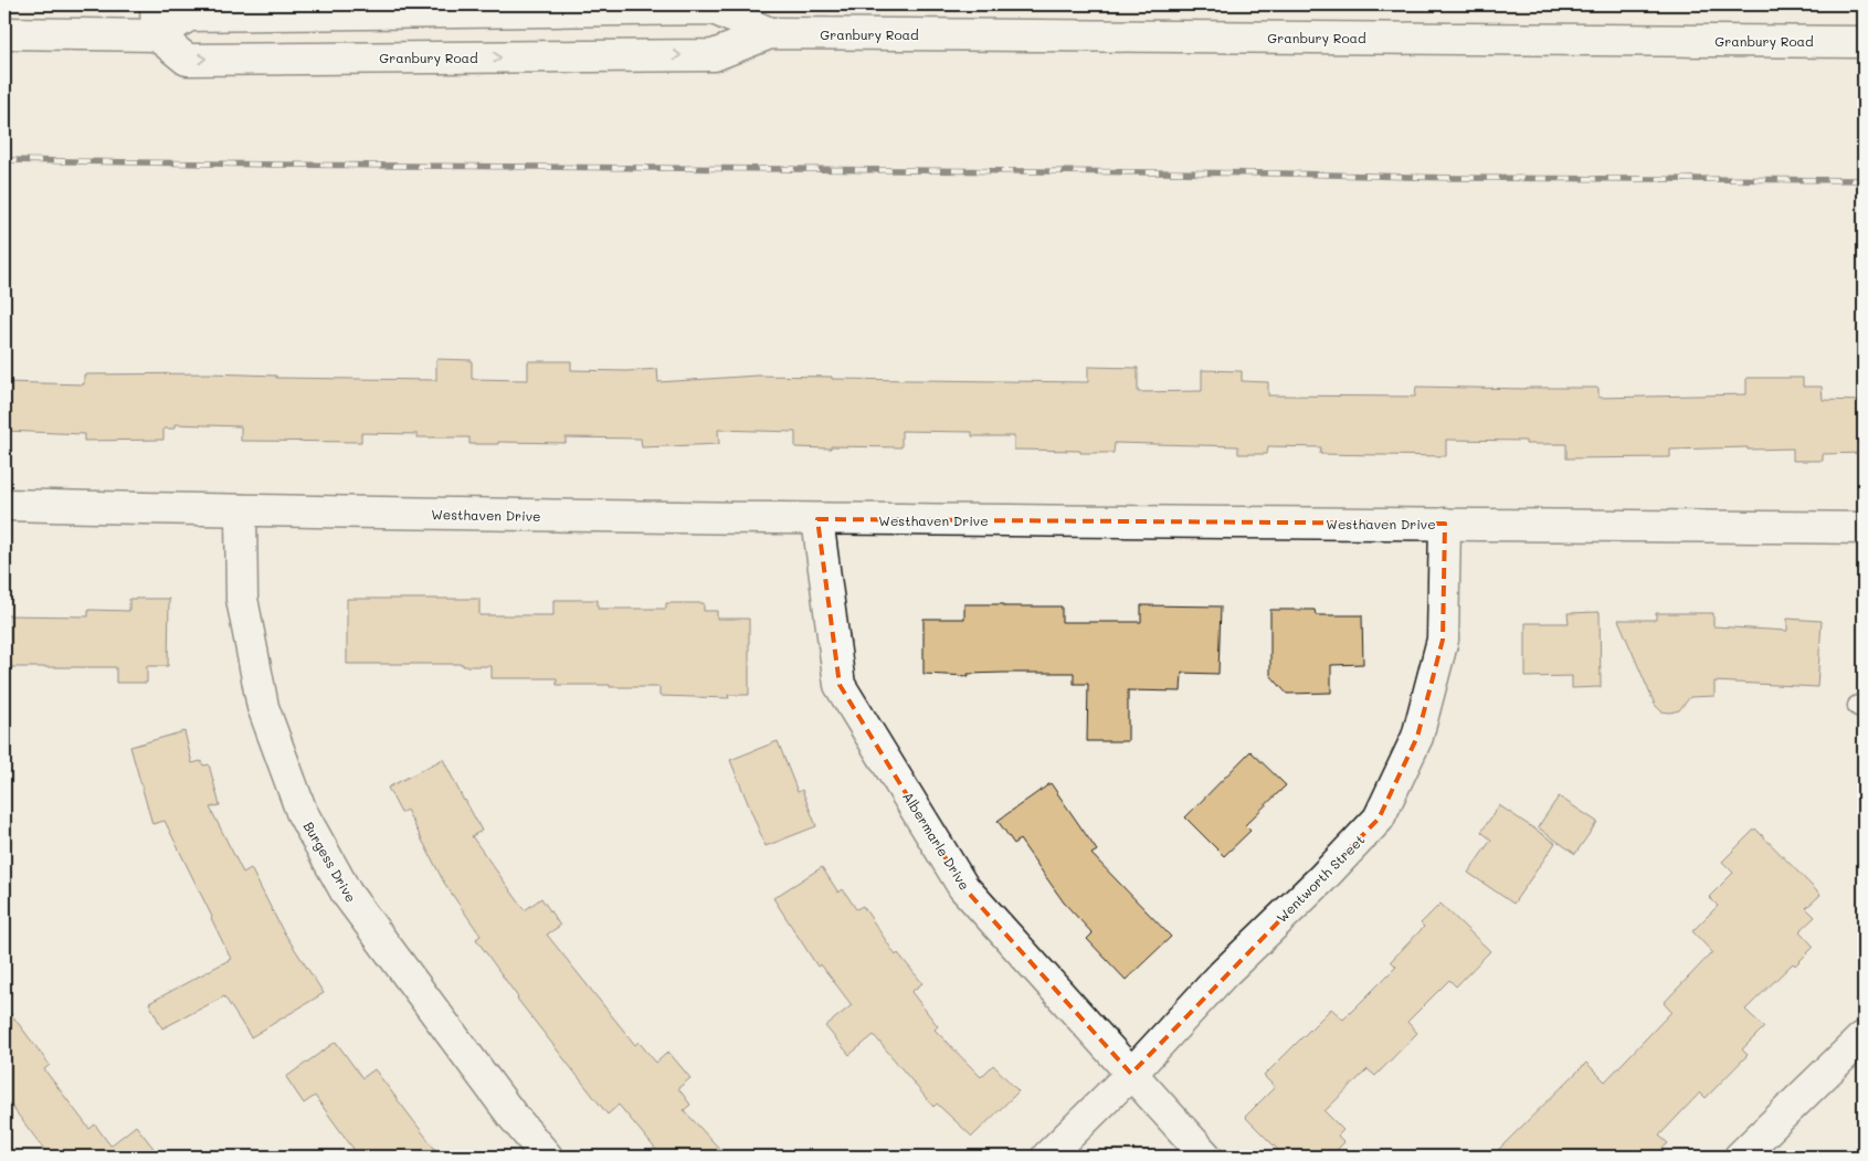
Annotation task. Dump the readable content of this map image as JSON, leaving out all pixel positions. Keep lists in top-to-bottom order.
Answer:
{
  "streets": {
    "street": [
      "Granbury Road",
      "Westhaven Drive",
      "Albermarle Drive",
      "Burgess Drive",
      "Wentworth Street"
    ]
  },
  "crossings": [
    ["Westhaven Drive", "Albermarle Drive"],
    ["Westhaven Drive", "Burgess Drive"],
    ["Westhaven Drive", "Wentworth Street"],
    ["Albermarle Drive", "Wentworth Street"]
  ]
}
